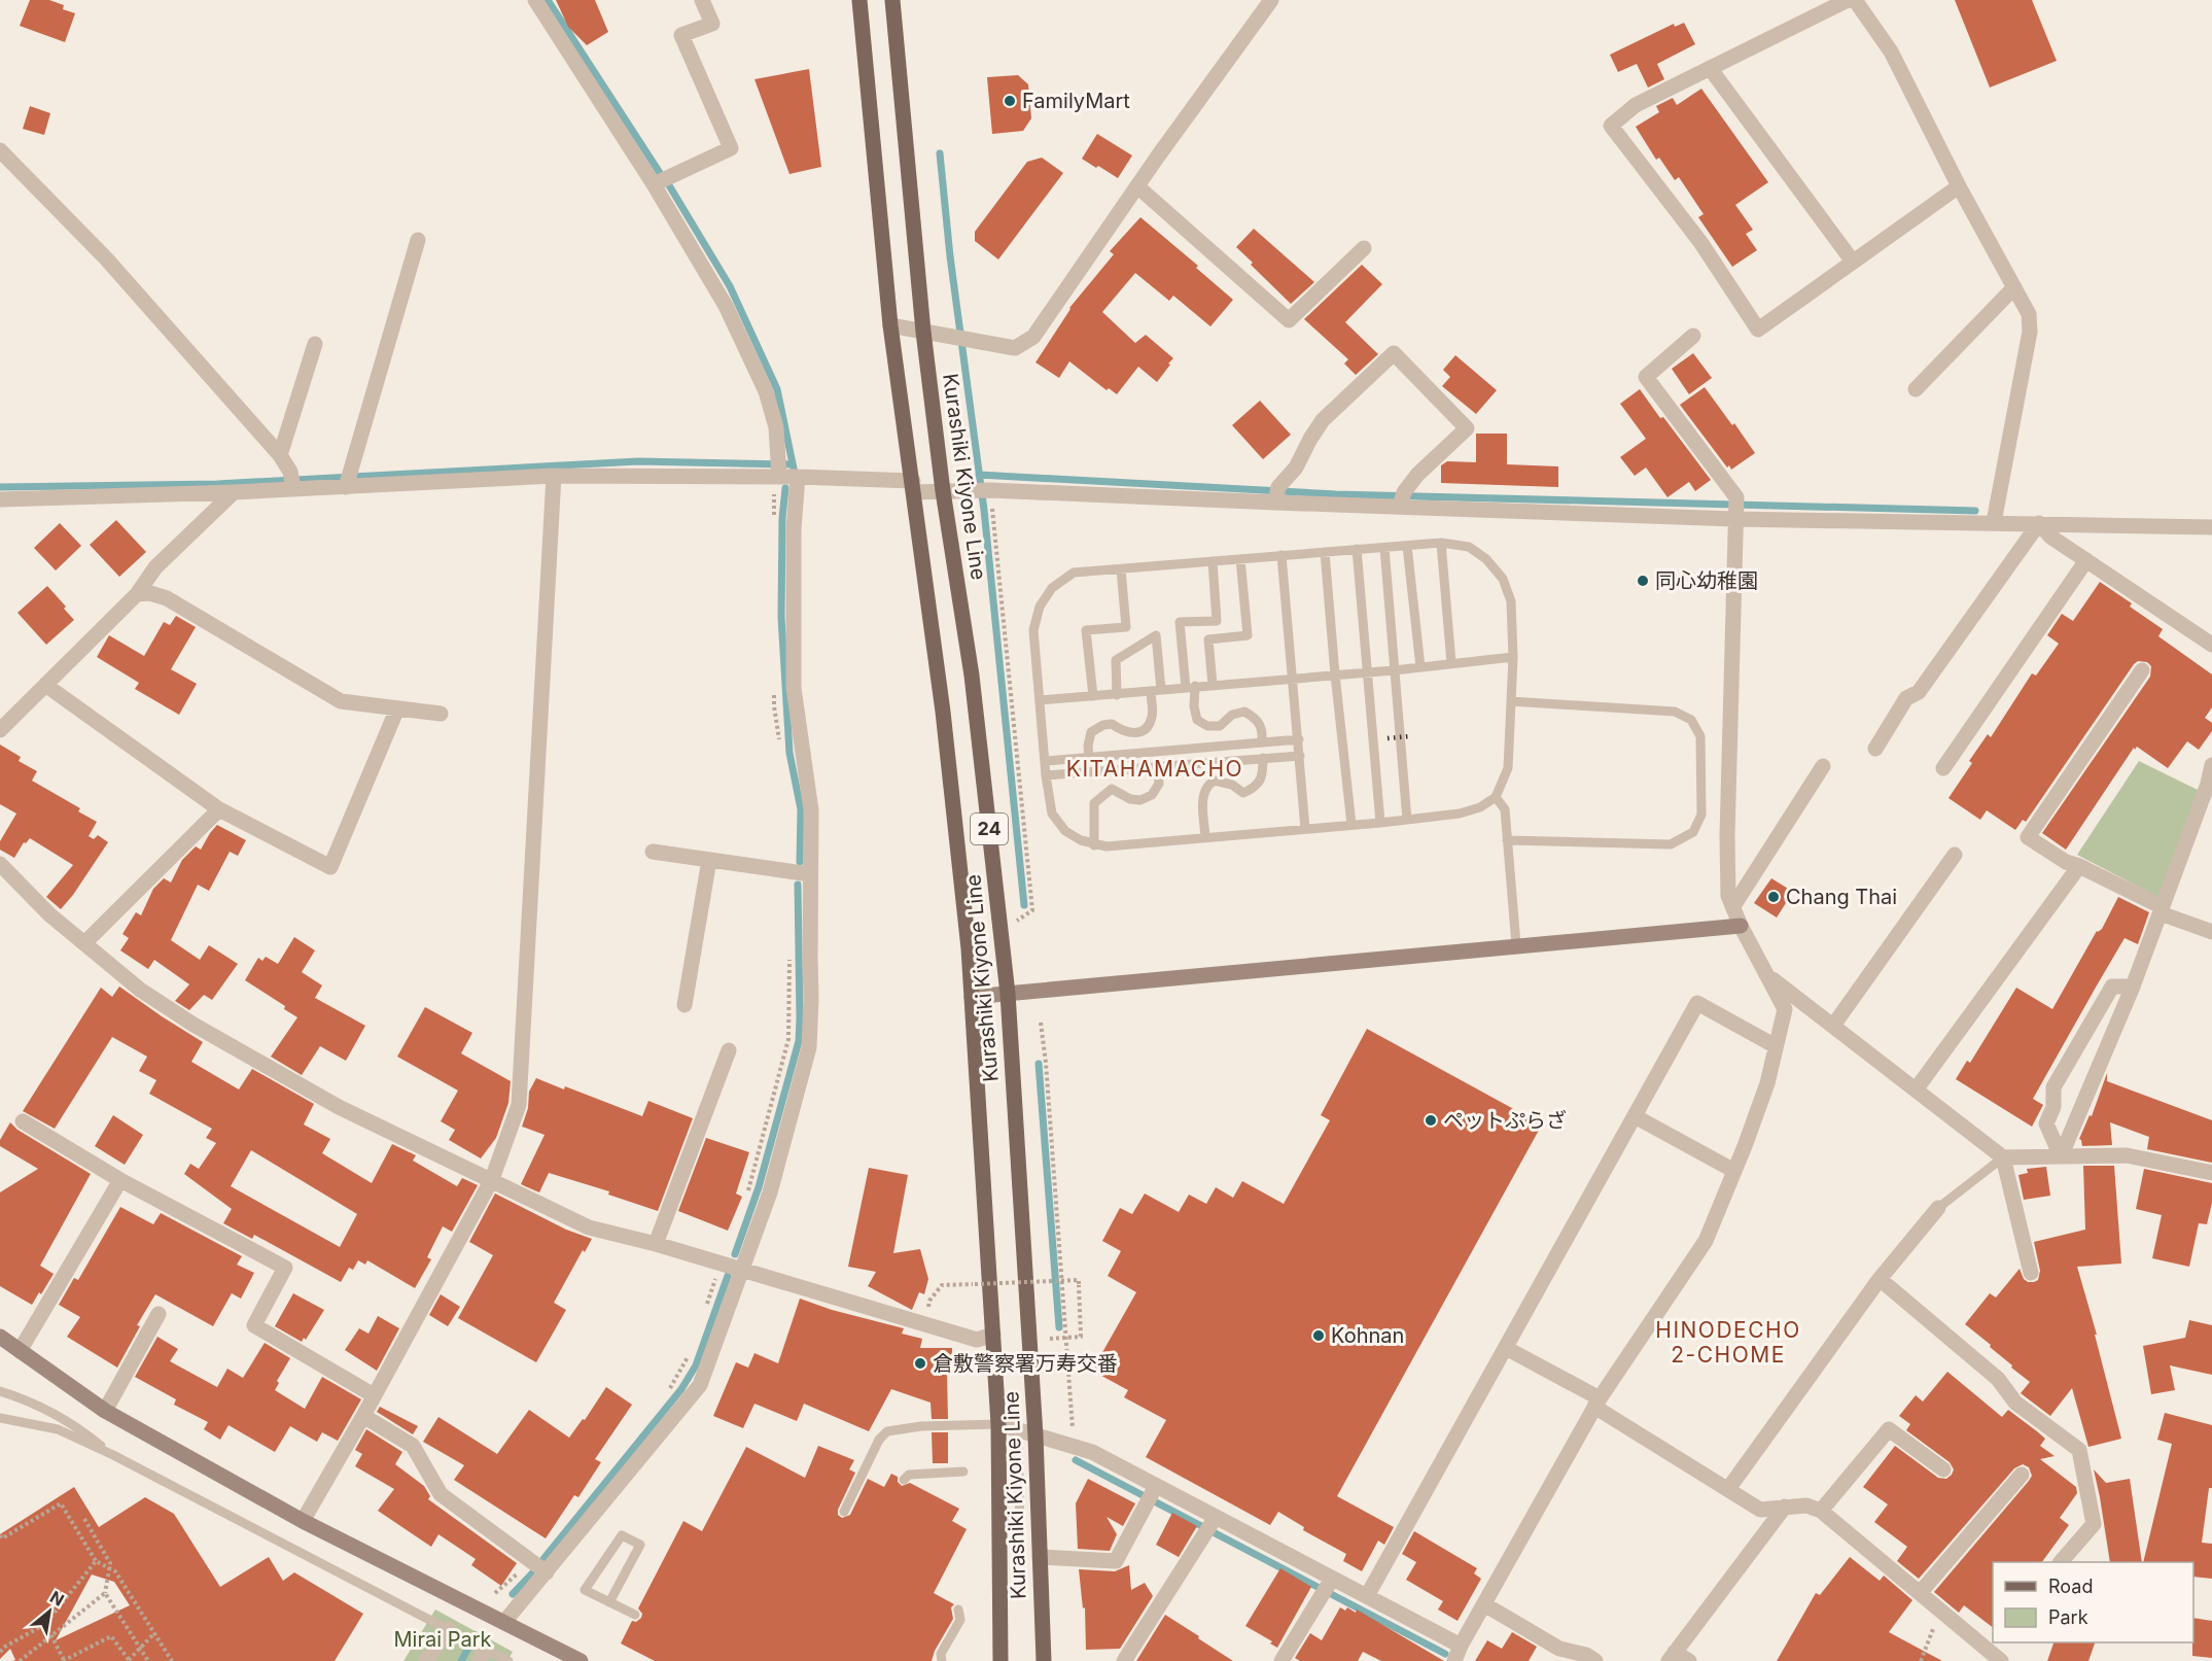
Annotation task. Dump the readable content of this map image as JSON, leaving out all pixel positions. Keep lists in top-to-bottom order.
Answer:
{
  "streets": {
    "main road": ["Kurashiki Kiyone Line", "24"]
  },
  "districts": ["KITAHAMACHO", "HINODECHO 2-CHOME"],
  "parks": ["Mirai Park"],
  "places": [
    "FamilyMart",
    "同心幼稚園",
    "Chang Thai",
    "ペットぷらざ",
    "Kohnan",
    "倉敷警察署万寿交番"
  ],
  "legend": ["Road", "Park"],
  "north": "top right"
}
